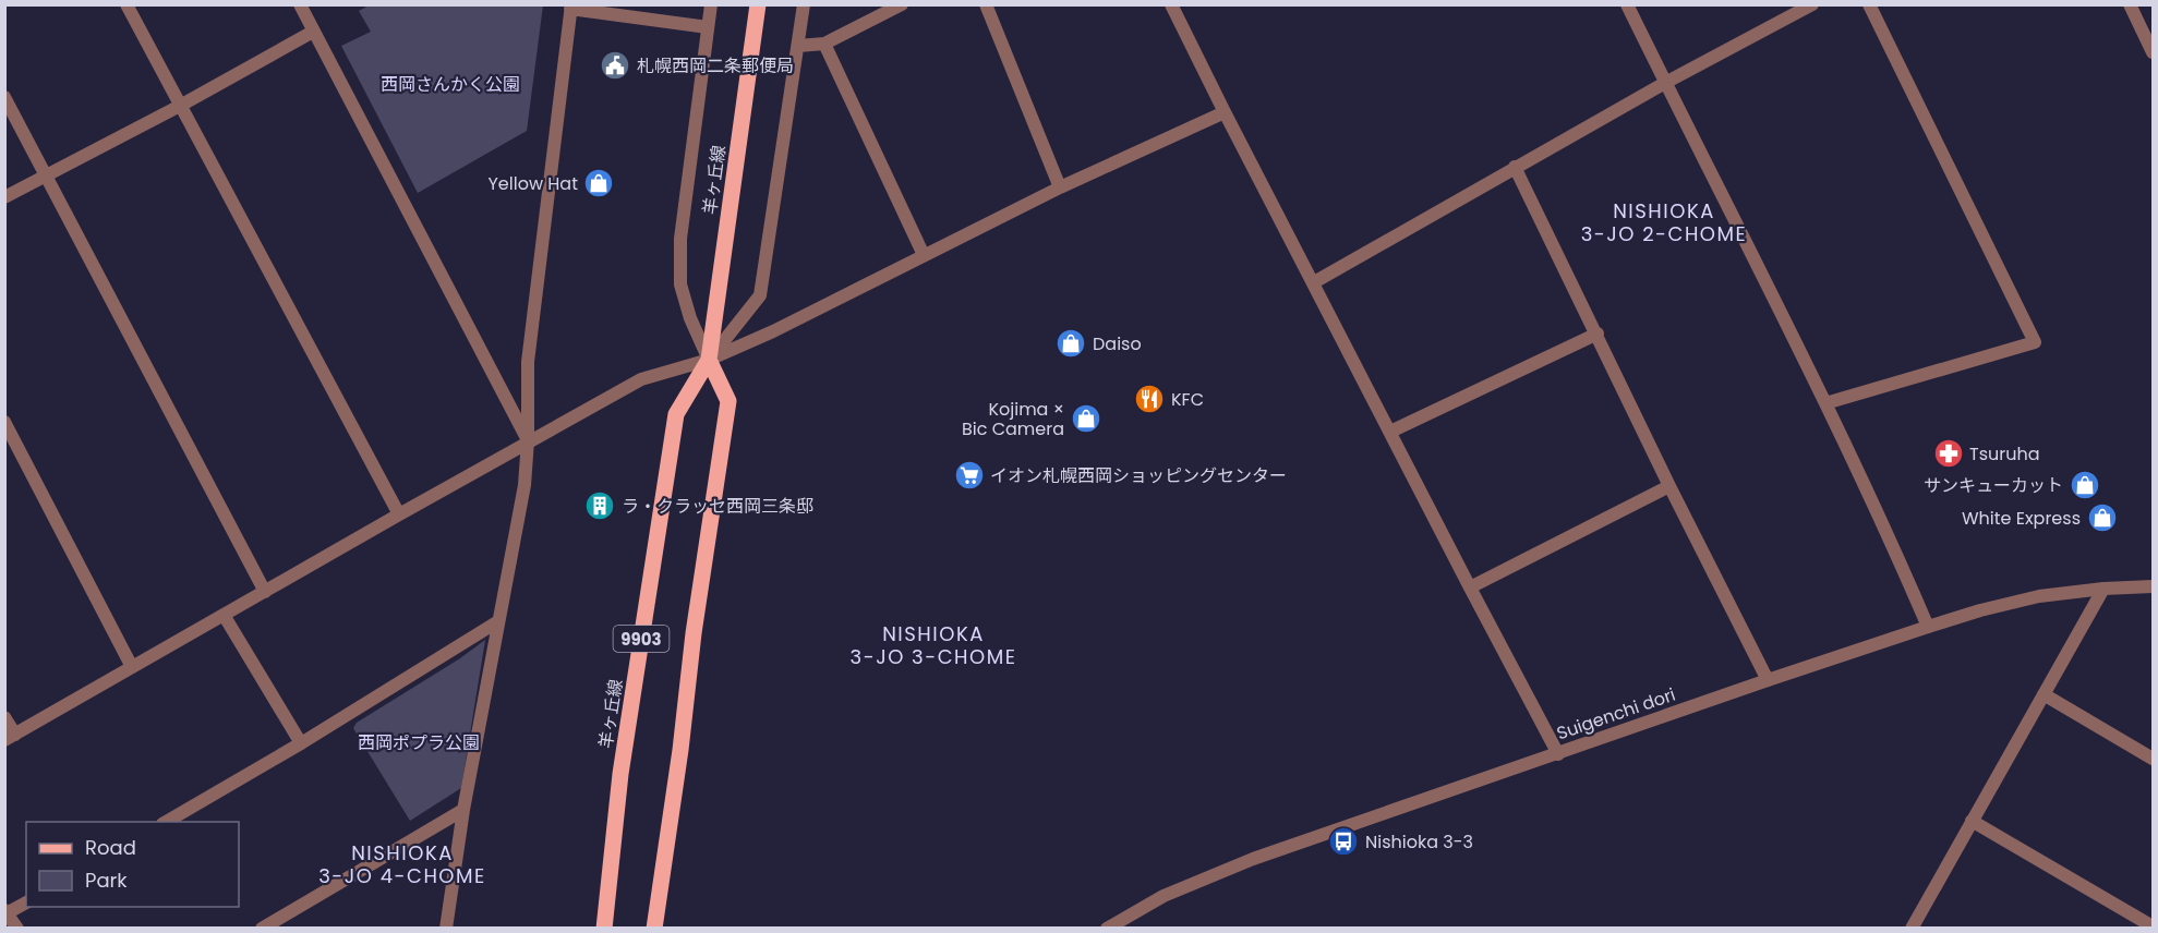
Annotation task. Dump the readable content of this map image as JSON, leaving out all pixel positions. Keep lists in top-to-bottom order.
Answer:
{
  "streets": {
    "main road": ["羊ヶ丘線", "9903"],
    "street": ["Suigenchi dori"]
  },
  "crossings": [
    ["羊ヶ丘線", "9903"]
  ],
  "districts": ["NISHIOKA 3-JO 2-CHOME", "NISHIOKA 3-JO 3-CHOME", "NISHIOKA 3-JO 4-CHOME"],
  "parks": ["西岡さんかく公園", "西岡ポプラ公園"],
  "places": {
    "public building": ["札幌西岡二条郵便局"],
    "shop": [
      "Yellow Hat",
      "Daiso",
      "Kojima × Bic Camera",
      "サンキューカット",
      "White Express"
    ],
    "restaurant": ["KFC"],
    "pharmacy": ["Tsuruha"],
    "supermarket": ["イオン札幌西岡ショッピングセンター"],
    "building": ["ラ・クラッセ西岡三条邸"],
    "bus stop": ["Nishioka 3-3"]
  },
  "legend": ["Road", "Park"]
}
